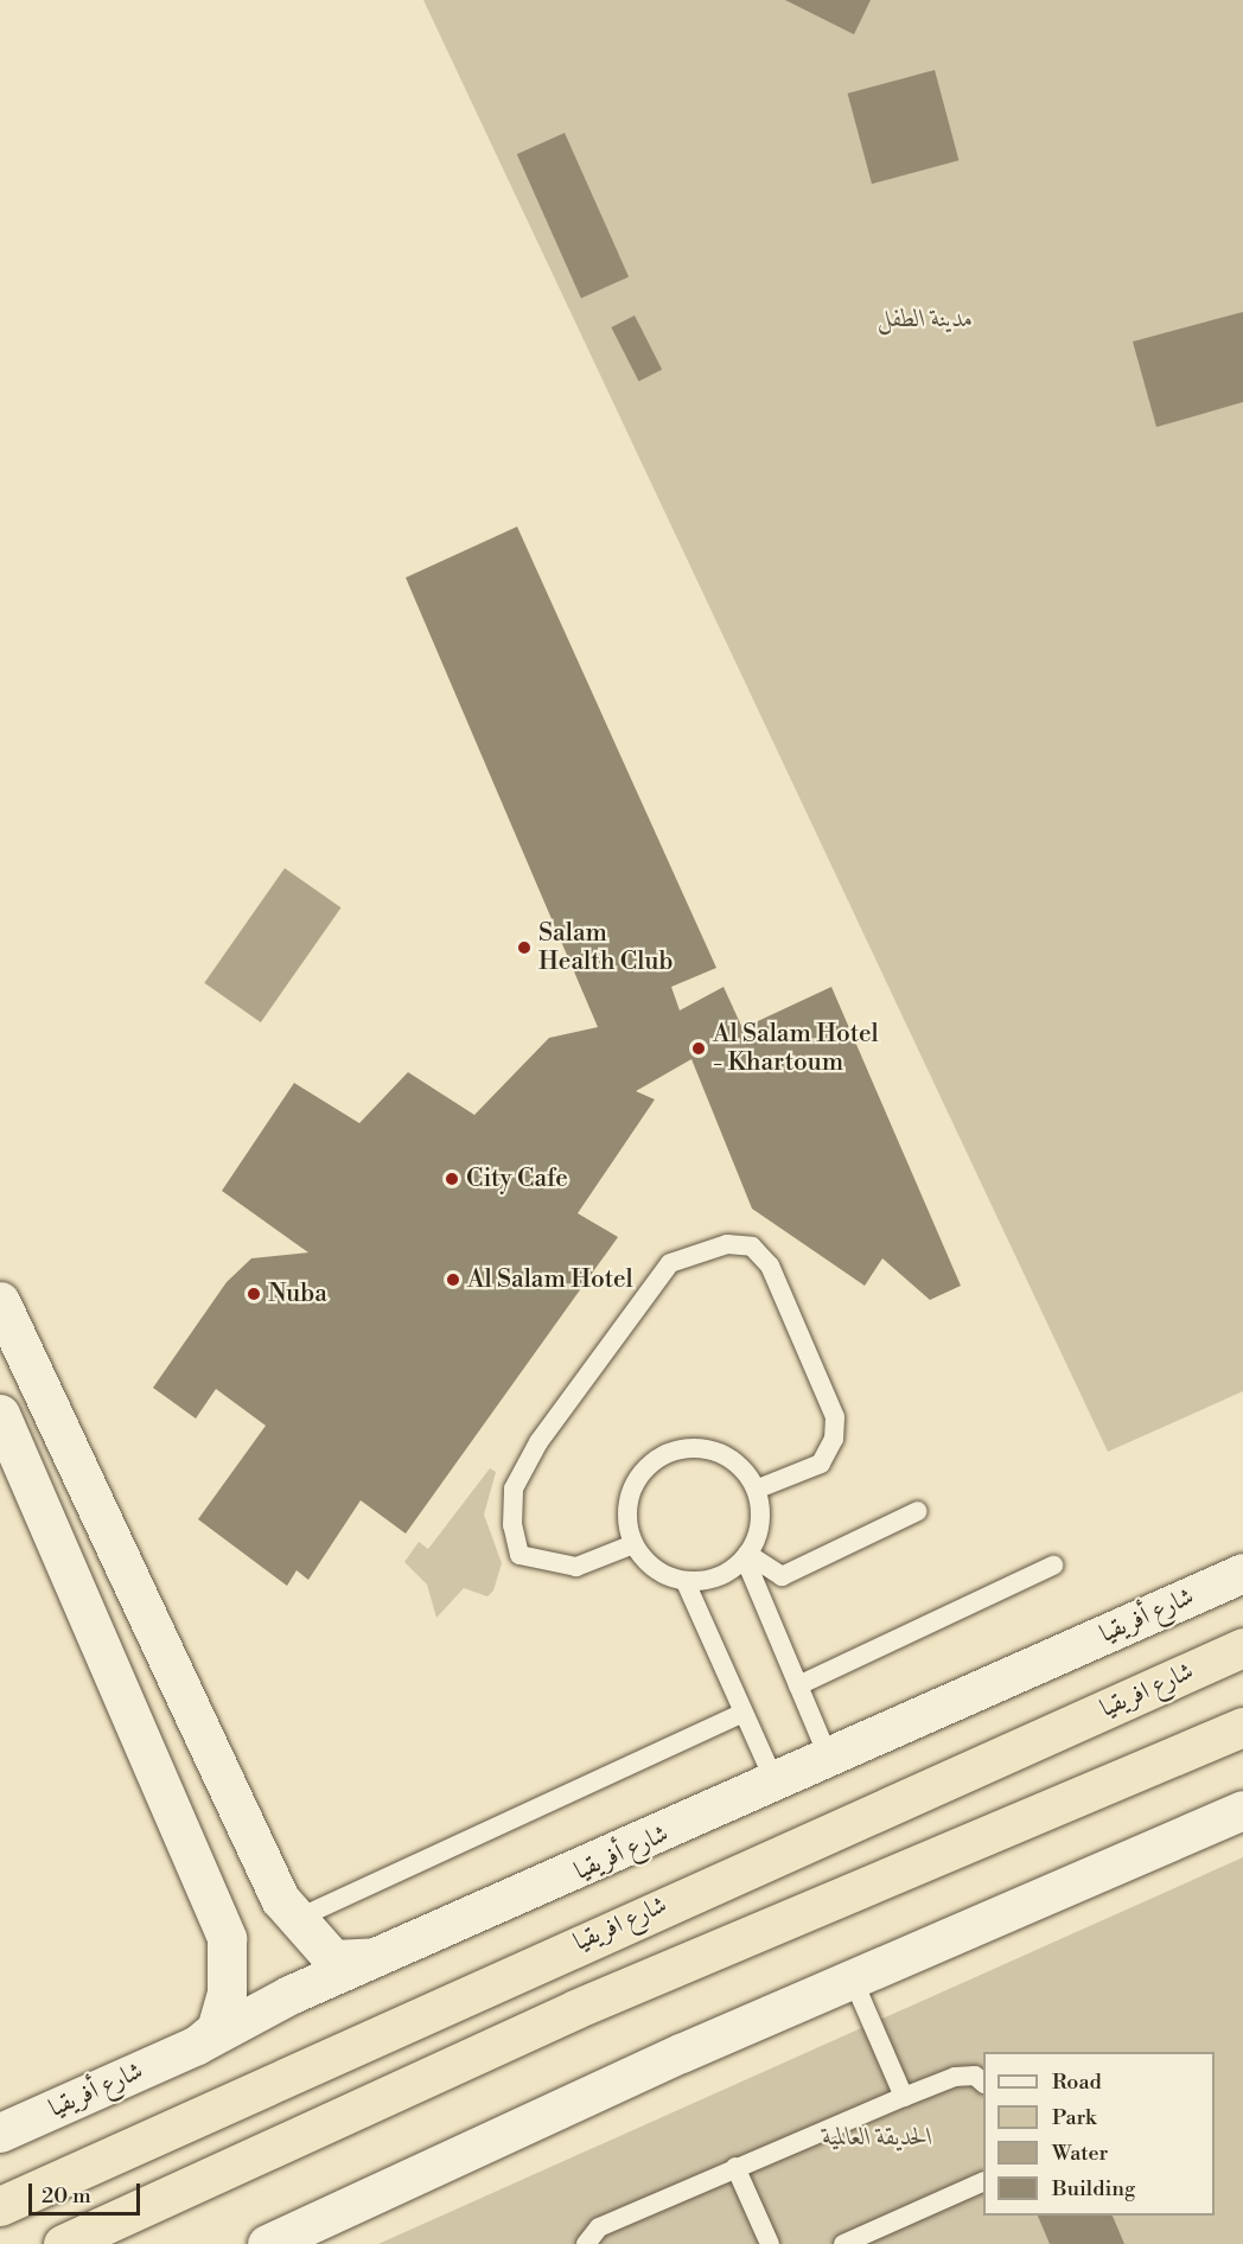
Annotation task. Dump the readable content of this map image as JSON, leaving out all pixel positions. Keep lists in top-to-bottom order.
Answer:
{
  "streets": {
    "highway": ["شارع افريقيا"],
    "street": ["شارع أفريقيا"]
  },
  "parks": ["مدينة الطفل", "الحديقة العالمية"],
  "places": [
    "Salam Health Club",
    "Al Salam Hotel - Khartoum",
    "City Cafe",
    "Al Salam Hotel",
    "Nuba"
  ],
  "legend": [
    "Road",
    "Park",
    "Water",
    "Building"
  ],
  "scale_bar": "20 m"
}
